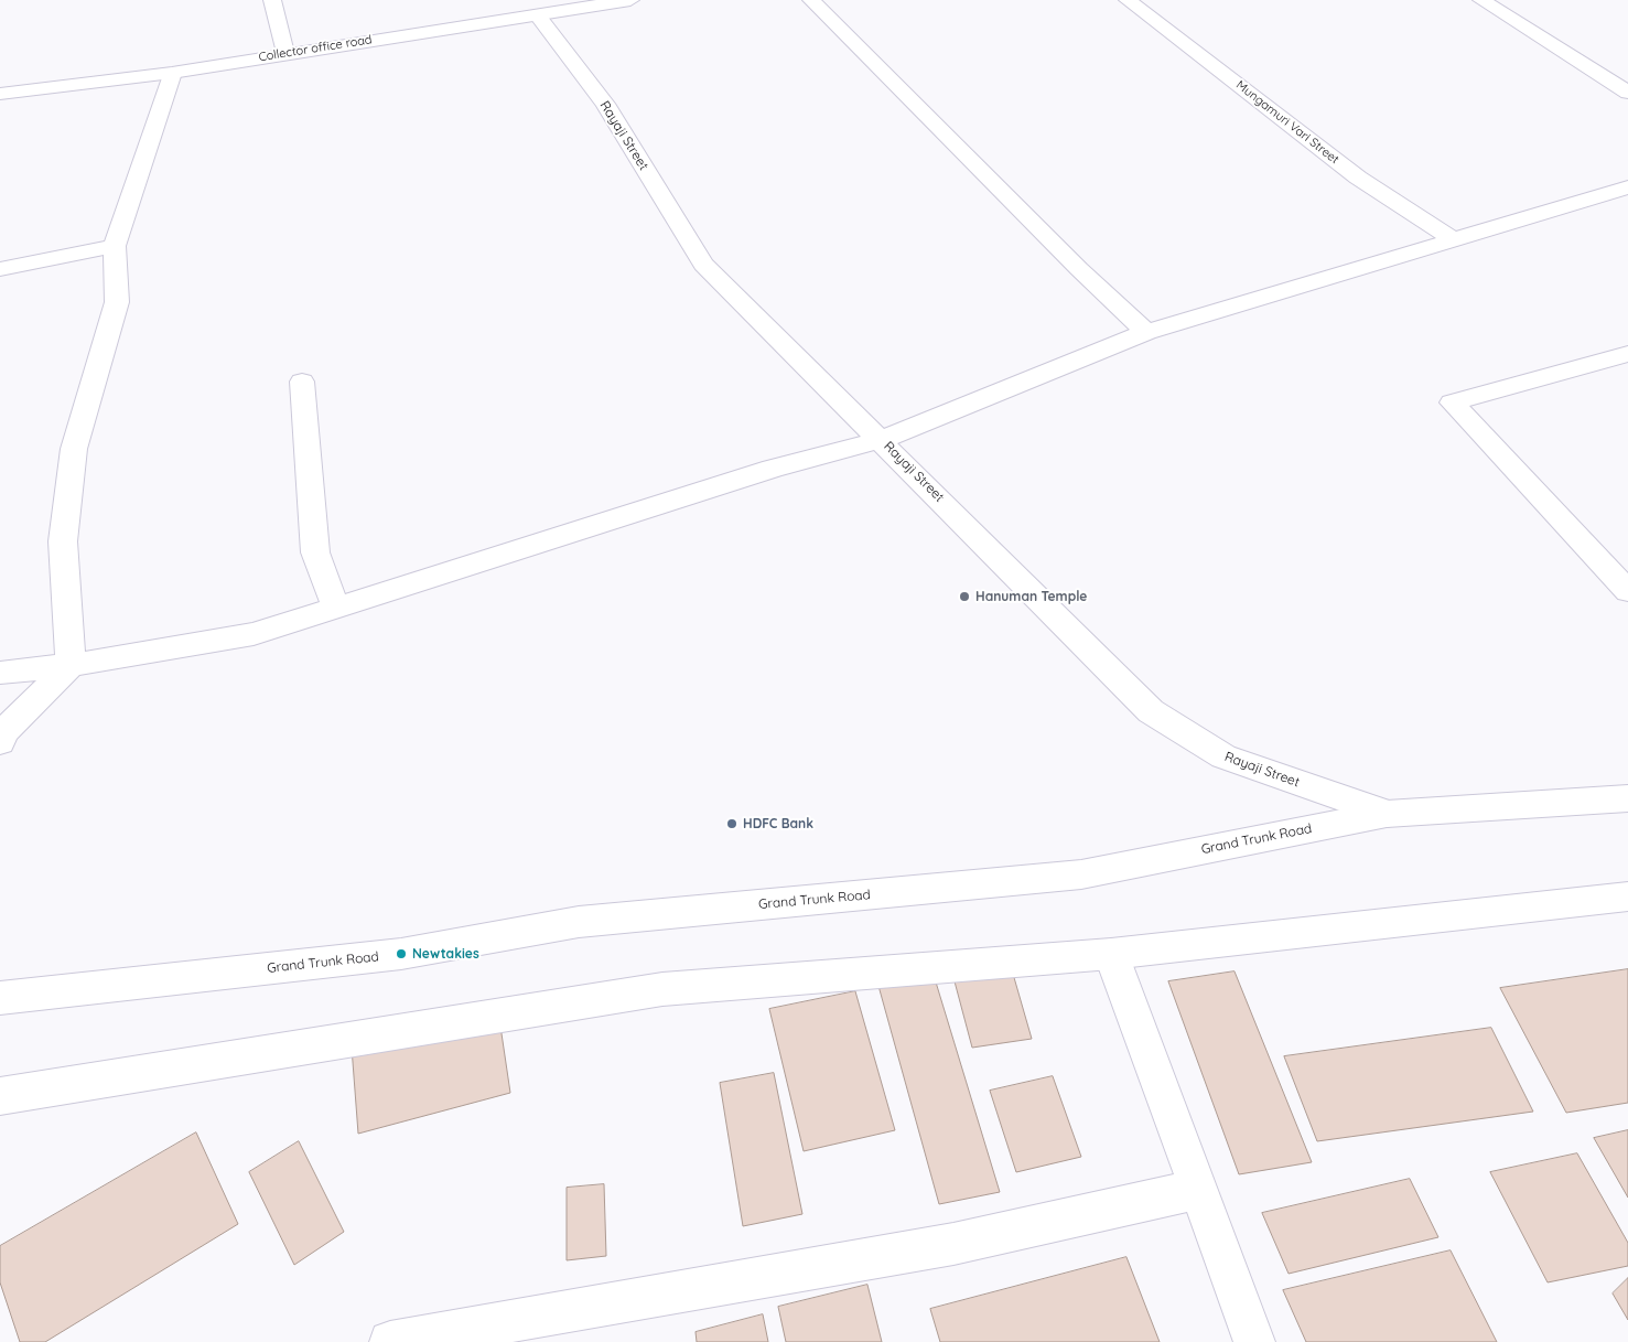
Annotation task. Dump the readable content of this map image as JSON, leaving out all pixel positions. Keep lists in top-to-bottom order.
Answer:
{
  "streets": {
    "street": [
      "Collector office road",
      "Mungamuri Vari Street",
      "Rayaji Street",
      "Grand Trunk Road"
    ]
  },
  "crossings": [
    ["Collector office road", "Rayaji Street"],
    ["Rayaji Street", "Grand Trunk Road"]
  ],
  "places": ["Hanuman Temple", "HDFC Bank", "Newtakies"]
}
